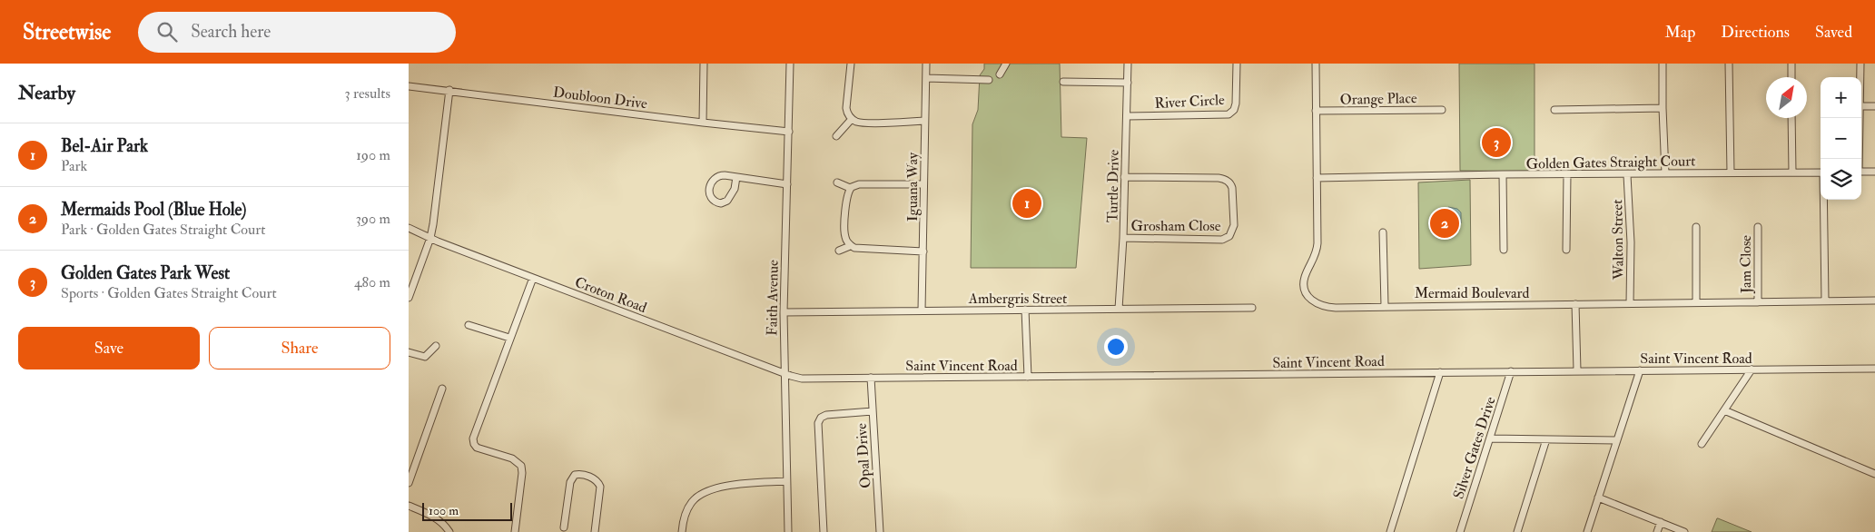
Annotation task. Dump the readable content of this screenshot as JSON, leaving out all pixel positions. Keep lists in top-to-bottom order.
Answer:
{
  "streets": {
    "street": [
      "Doubloon Drive",
      "Orange Place",
      "River Circle",
      "Golden Gates Straight Court",
      "Turtle Drive",
      "Iguana Way",
      "Grosham Close",
      "Walton Street",
      "Jam Close",
      "Mermaid Boulevard",
      "Croton Road",
      "Faith Avenue",
      "Ambergris Street",
      "Saint Vincent Road",
      "Silver Gates Drive",
      "Opal Drive"
    ]
  },
  "crossings": [
    ["Doubloon Drive", "Faith Avenue"],
    ["Orange Place", "Mermaid Boulevard"],
    ["River Circle", "Turtle Drive"],
    ["Golden Gates Straight Court", "Walton Street"],
    ["Golden Gates Straight Court", "Mermaid Boulevard"],
    ["Turtle Drive", "Grosham Close"],
    ["Turtle Drive", "Ambergris Street"],
    ["Iguana Way", "Ambergris Street"],
    ["Walton Street", "Mermaid Boulevard"],
    ["Jam Close", "Mermaid Boulevard"],
    ["Croton Road", "Faith Avenue"],
    ["Croton Road", "Saint Vincent Road"],
    ["Faith Avenue", "Ambergris Street"],
    ["Faith Avenue", "Saint Vincent Road"],
    ["Saint Vincent Road", "Silver Gates Drive"],
    ["Saint Vincent Road", "Opal Drive"]
  ],
  "scale_bar": "100 m",
  "north": "top right",
  "page": {
    "header": "Streetwise",
    "search": "Search here",
    "nav": ["Map", "Directions", "Saved"],
    "heading": ["Nearby", "3 results"],
    "map_buttons": ["+", "−"],
    "list": [
      {
        "mark": "1",
        "name": "Bel-Air Park",
        "note": "Park",
        "value": "190 m"
      },
      {
        "mark": "2",
        "name": "Mermaids Pool (Blue Hole)",
        "note": "Park · Golden Gates Straight Court",
        "value": "390 m"
      },
      {
        "mark": "3",
        "name": "Golden Gates Park West",
        "note": "Sports · Golden Gates Straight Court",
        "value": "480 m"
      }
    ],
    "pins": ["3", "1", "2"],
    "buttons": ["Save", "Share"],
    "scale": "100 m"
  }
}
